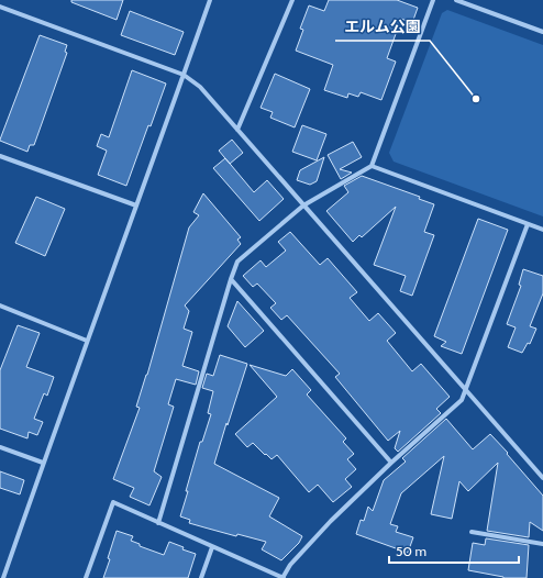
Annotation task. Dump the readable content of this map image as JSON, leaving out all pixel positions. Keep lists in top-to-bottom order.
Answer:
{
  "places": ["エルム公園"],
  "scale_bar": "50 m"
}
